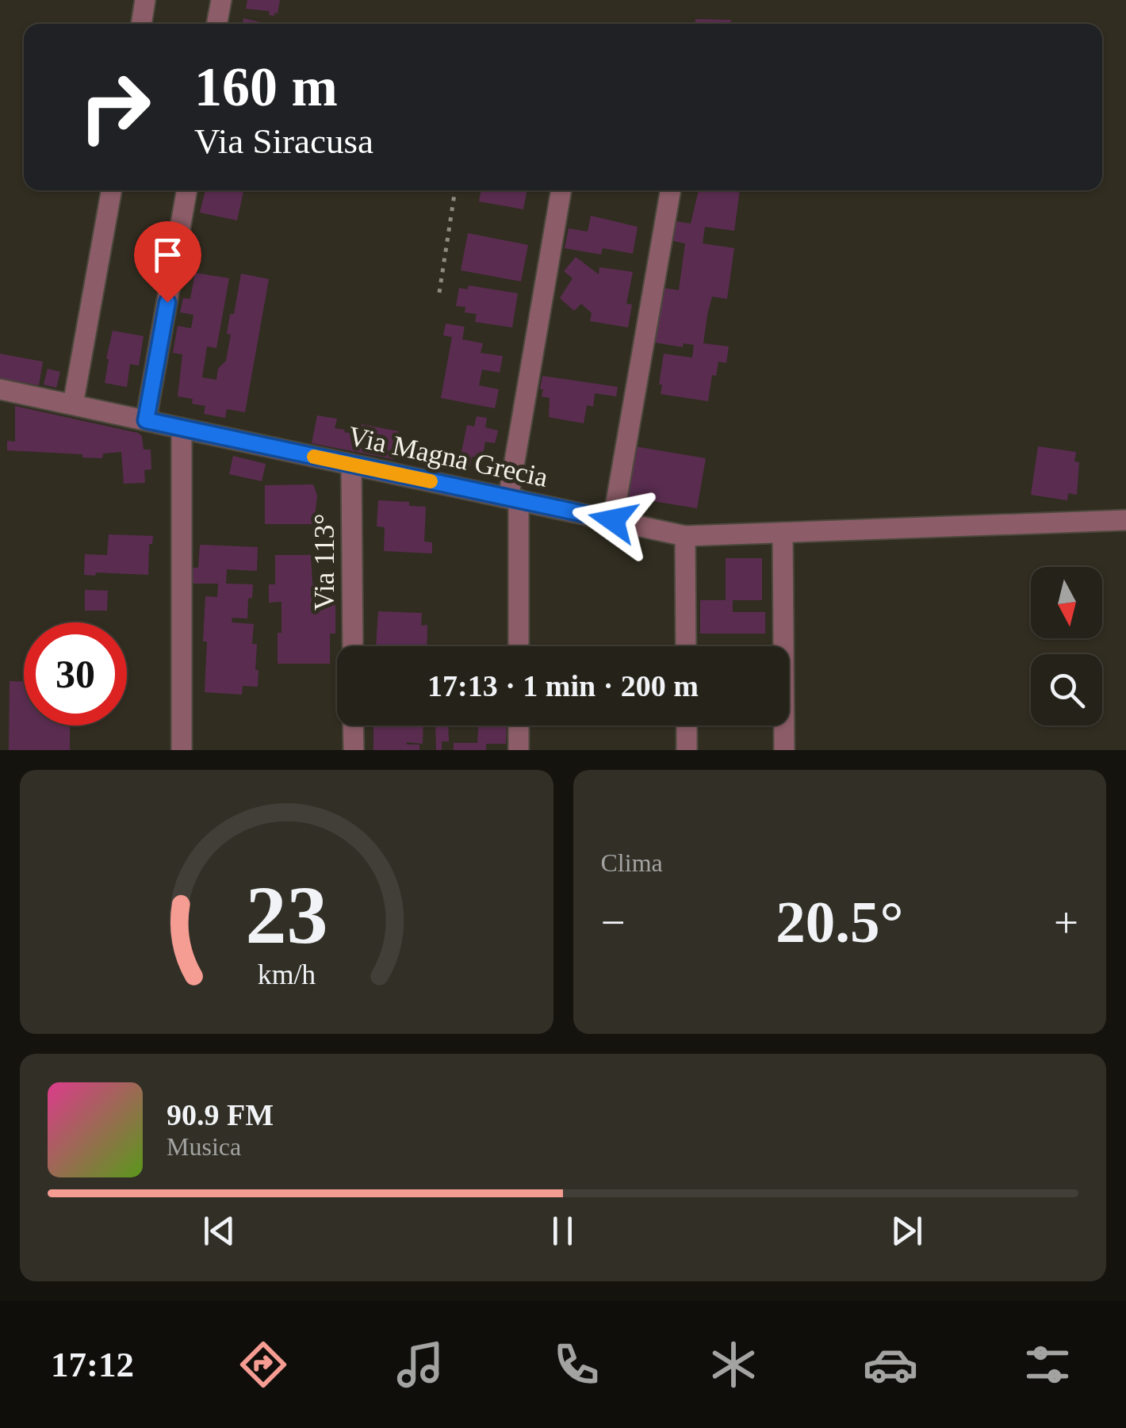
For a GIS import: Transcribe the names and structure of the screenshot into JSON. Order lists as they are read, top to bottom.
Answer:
{
  "streets": {
    "street": ["Via Magna Grecia", "Via 113°"]
  },
  "crossings": [
    ["Via Magna Grecia", "Via 113°"]
  ],
  "north": "bottom",
  "page": {
    "turn": ["160 m", "Via Siracusa"],
    "limit": "30",
    "trip": "17:13 · 1 min · 200 m",
    "tile": "Clima",
    "heat": ["−", "20.5°", "+"],
    "song": ["90.9 FM", "Musica"],
    "tabs": "17:12",
    "gauge": ["23", "km/h"]
  }
}
